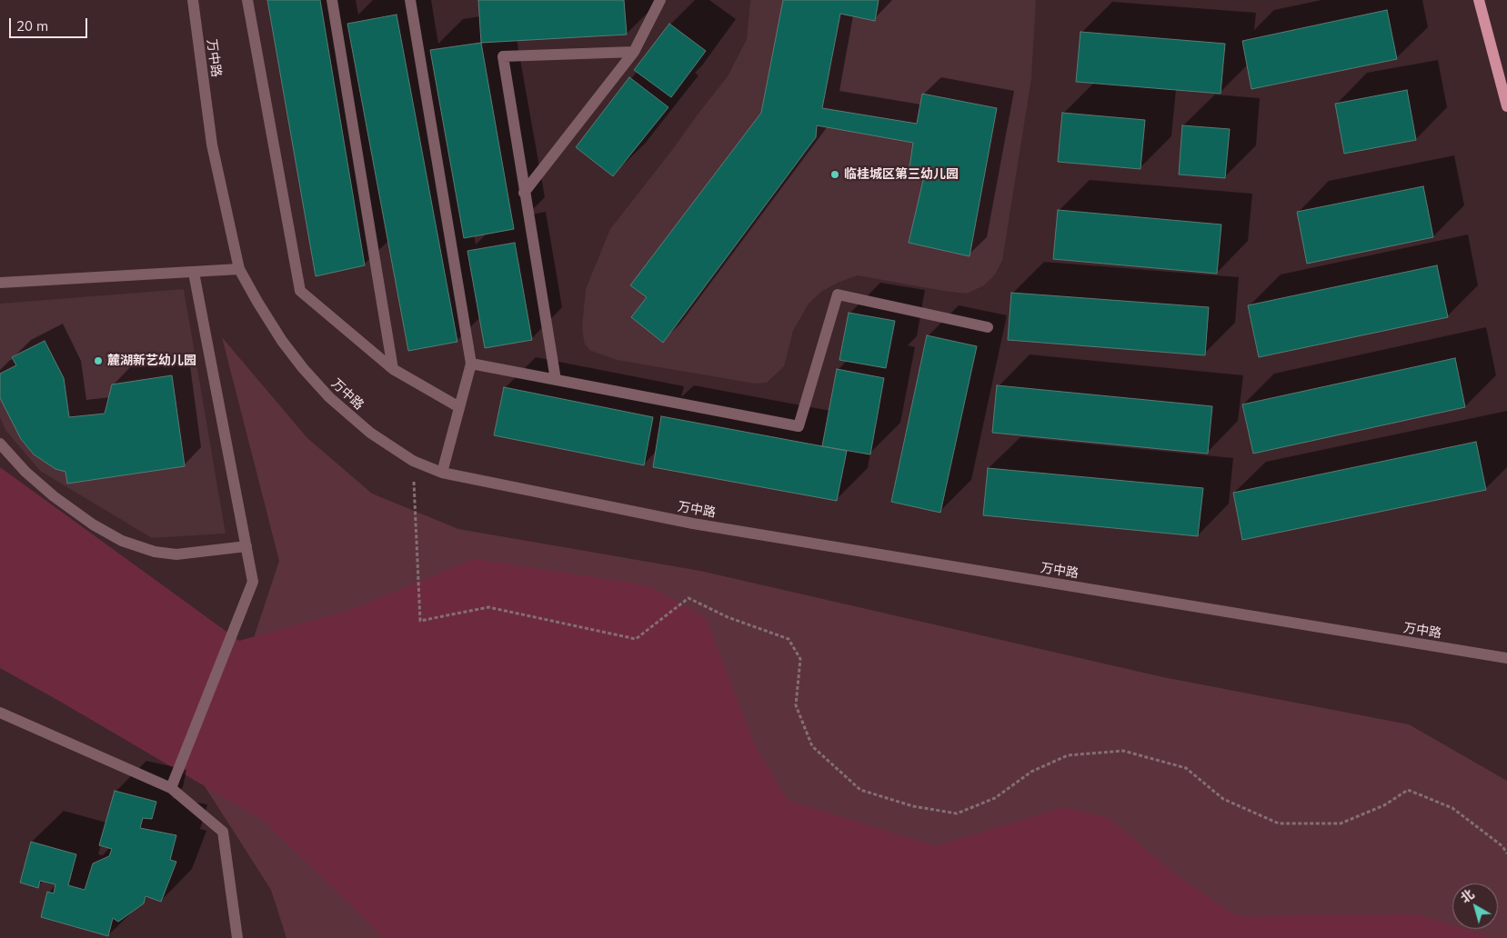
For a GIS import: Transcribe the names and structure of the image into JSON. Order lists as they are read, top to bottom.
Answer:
{
  "streets": {
    "street": ["万中路"]
  },
  "places": ["临桂城区第三幼儿园", "麓湖新艺幼儿园"],
  "scale_bar": "20 m",
  "north": "top left"
}
